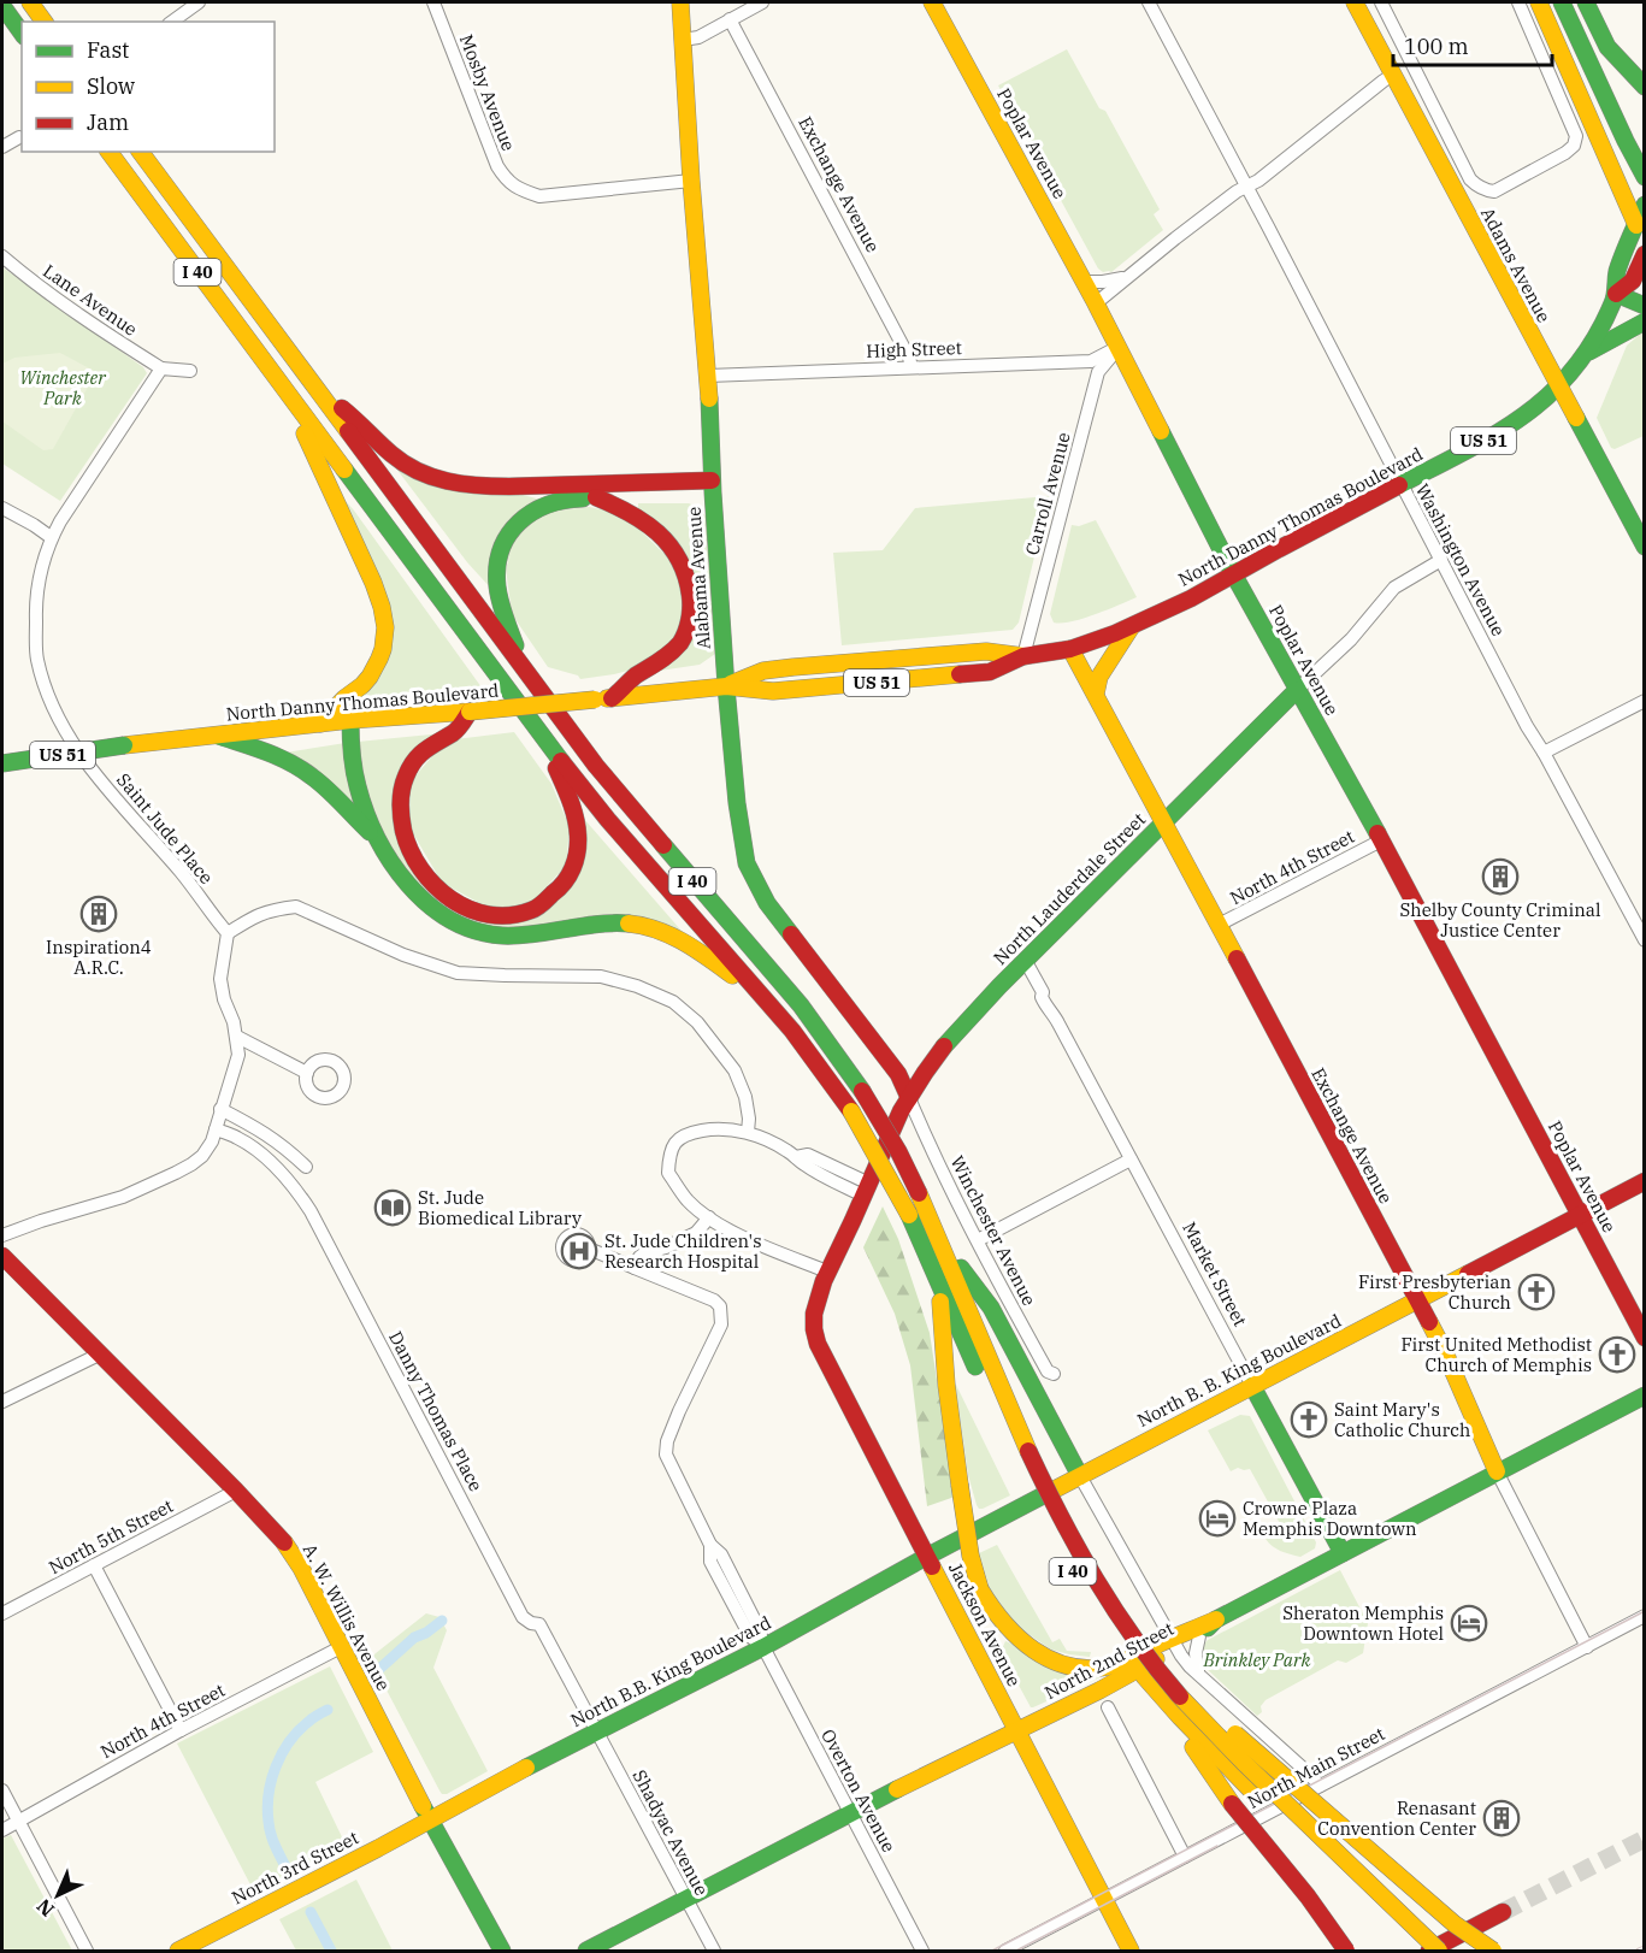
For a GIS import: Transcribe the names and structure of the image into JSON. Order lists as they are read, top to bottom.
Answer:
{
  "streets": {
    "main road": [
      "Poplar Avenue",
      "Exchange Avenue",
      "Adams Avenue",
      "I 40",
      "US 51",
      "North Danny Thomas Boulevard",
      "Alabama Avenue",
      "North Lauderdale Street",
      "Market Street",
      "North B. B. King Boulevard",
      "A. W. Willis Avenue",
      "Jackson Avenue",
      "North 2nd Street",
      "North B.B. King Boulevard",
      "North 3rd Street"
    ],
    "street": [
      "Mosby Avenue",
      "Lane Avenue",
      "High Street",
      "Carroll Avenue",
      "Washington Avenue",
      "Saint Jude Place",
      "North 4th Street",
      "Winchester Avenue",
      "Danny Thomas Place",
      "North 5th Street",
      "North Main Street",
      "Overton Avenue",
      "Shadyac Avenue"
    ]
  },
  "crossings": [
    ["Mosby Avenue", "Alabama Avenue"],
    ["Poplar Avenue", "High Street"],
    ["Poplar Avenue", "Carroll Avenue"],
    ["Poplar Avenue", "North Danny Thomas Boulevard"],
    ["Poplar Avenue", "North 4th Street"],
    ["Poplar Avenue", "North Lauderdale Street"],
    ["Poplar Avenue", "North B. B. King Boulevard"],
    ["Exchange Avenue", "High Street"],
    ["Exchange Avenue", "North Danny Thomas Boulevard"],
    ["Exchange Avenue", "North 4th Street"],
    ["Exchange Avenue", "North Lauderdale Street"],
    ["Exchange Avenue", "North B. B. King Boulevard"],
    ["Exchange Avenue", "North 2nd Street"],
    ["Exchange Avenue", "North Main Street"],
    ["Adams Avenue", "North Danny Thomas Boulevard"],
    ["Lane Avenue", "Saint Jude Place"],
    ["High Street", "Carroll Avenue"],
    ["High Street", "Alabama Avenue"],
    ["Carroll Avenue", "North Danny Thomas Boulevard"],
    ["North Danny Thomas Boulevard", "Washington Avenue"],
    ["North Danny Thomas Boulevard", "Alabama Avenue"],
    ["Washington Avenue", "North Lauderdale Street"],
    ["Alabama Avenue", "North Lauderdale Street"],
    ["Alabama Avenue", "Winchester Avenue"],
    ["North 4th Street", "A. W. Willis Avenue"],
    ["North Lauderdale Street", "Winchester Avenue"],
    ["North Lauderdale Street", "Market Street"],
    ["North Lauderdale Street", "Jackson Avenue"],
    ["Market Street", "North B. B. King Boulevard"],
    ["Market Street", "North 2nd Street"],
    ["North B. B. King Boulevard", "Jackson Avenue"],
    ["North B. B. King Boulevard", "North B.B. King Boulevard"],
    ["Danny Thomas Place", "North B.B. King Boulevard"],
    ["Danny Thomas Place", "Shadyac Avenue"],
    ["North 5th Street", "A. W. Willis Avenue"],
    ["A. W. Willis Avenue", "North B.B. King Boulevard"],
    ["A. W. Willis Avenue", "North 3rd Street"],
    ["Jackson Avenue", "North 2nd Street"],
    ["Jackson Avenue", "North B.B. King Boulevard"],
    ["Jackson Avenue", "North Main Street"],
    ["North 2nd Street", "Overton Avenue"],
    ["North 2nd Street", "Shadyac Avenue"],
    ["North B.B. King Boulevard", "Overton Avenue"],
    ["North B.B. King Boulevard", "Shadyac Avenue"],
    ["North B.B. King Boulevard", "North 3rd Street"]
  ],
  "parks": ["Winchester Park", "Brinkley Park"],
  "places": {
    "building": ["Shelby County Criminal Justice Center", "Inspiration4 A.R.C.", "Renasant Convention Center"],
    "library": ["St. Jude Biomedical Library"],
    "hospital": ["St. Jude Children's Research Hospital"],
    "church": ["First Presbyterian Church", "First United Methodist Church of Memphis", "Saint Mary's Catholic Church"],
    "hotel": ["Crowne Plaza Memphis Downtown", "Sheraton Memphis Downtown Hotel"]
  },
  "legend": ["Fast", "Slow", "Jam"],
  "scale_bar": "100 m",
  "north": "bottom left"
}
